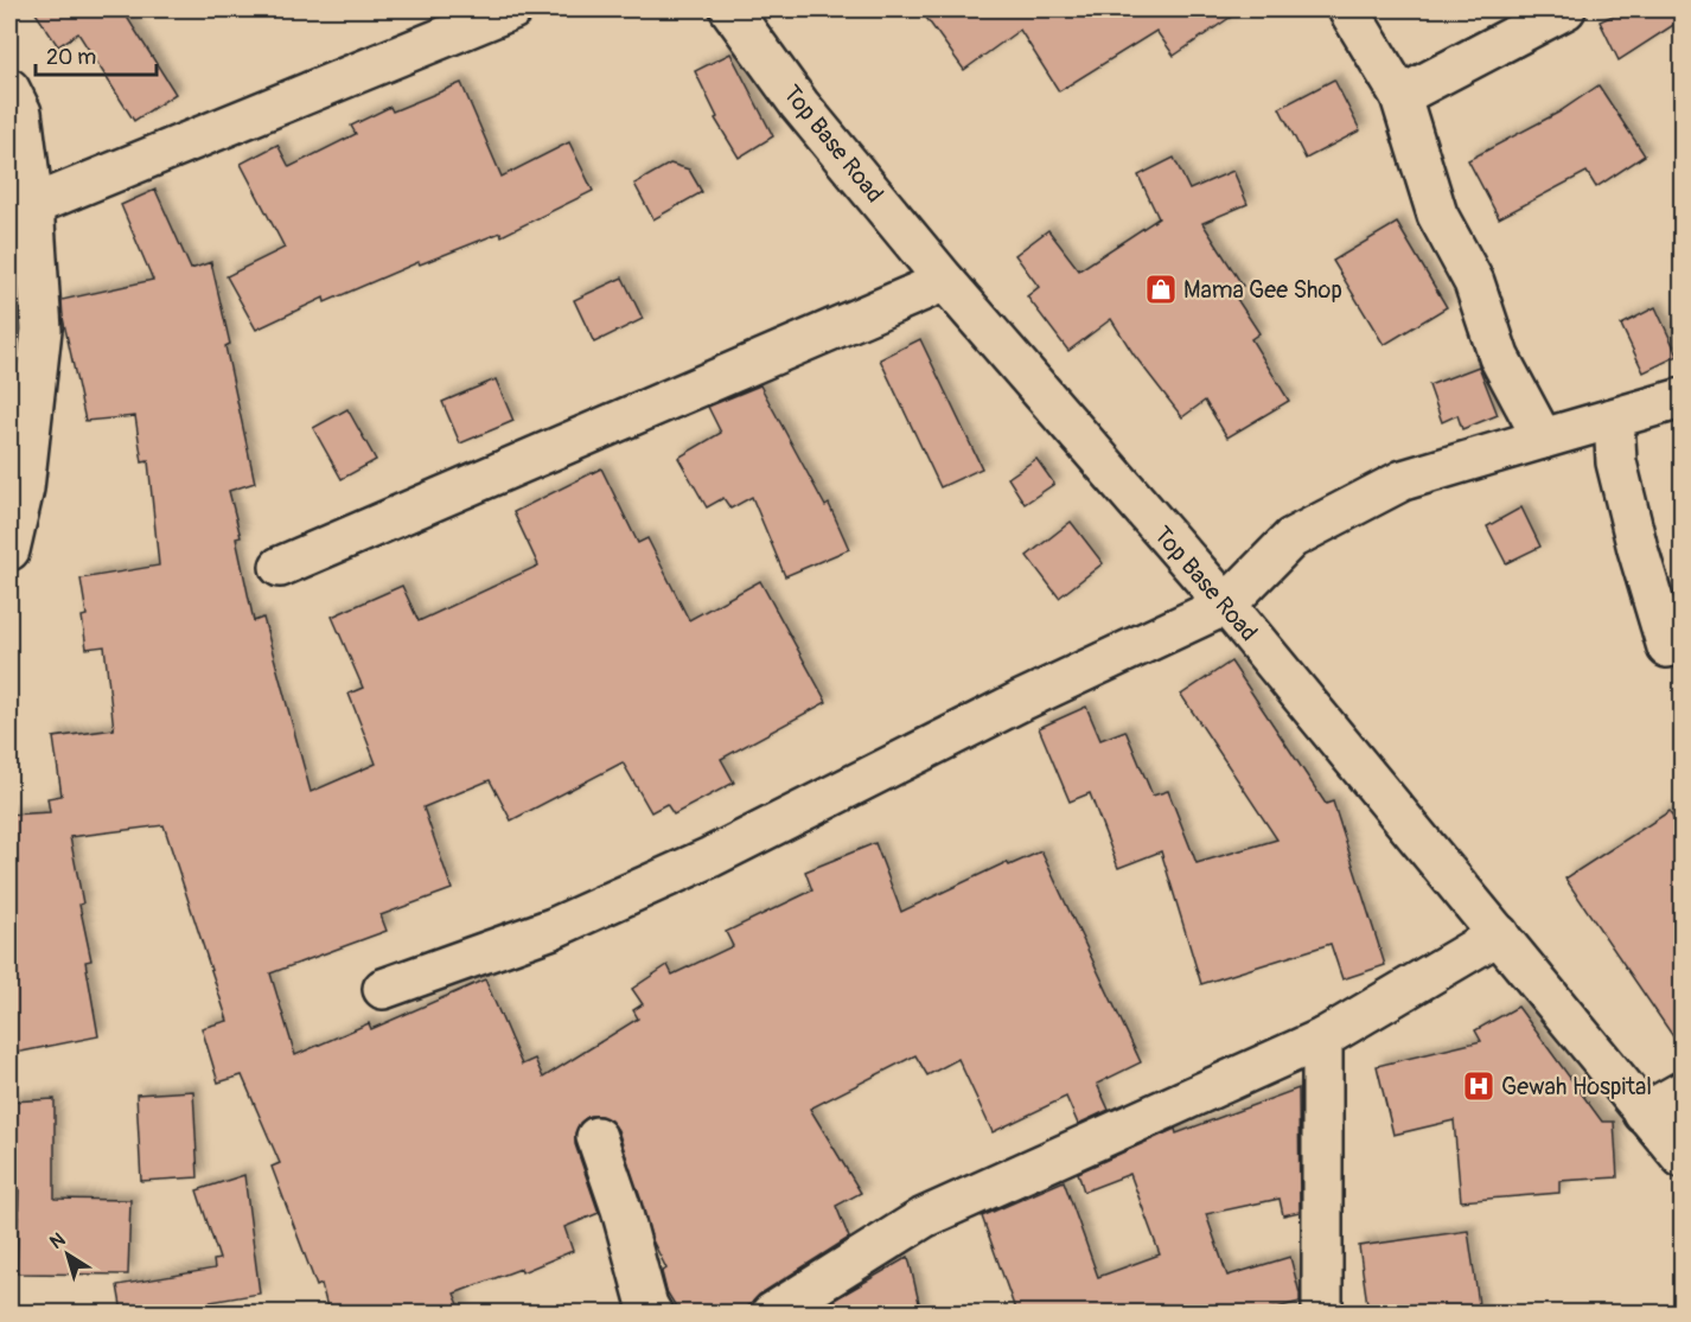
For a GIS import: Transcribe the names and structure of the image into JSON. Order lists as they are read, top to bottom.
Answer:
{
  "streets": {
    "street": ["Top Base Road"]
  },
  "places": {
    "shop": ["Mama Gee Shop"],
    "hospital": ["Gewah Hospital"]
  },
  "scale_bar": "20 m",
  "north": "top left"
}
